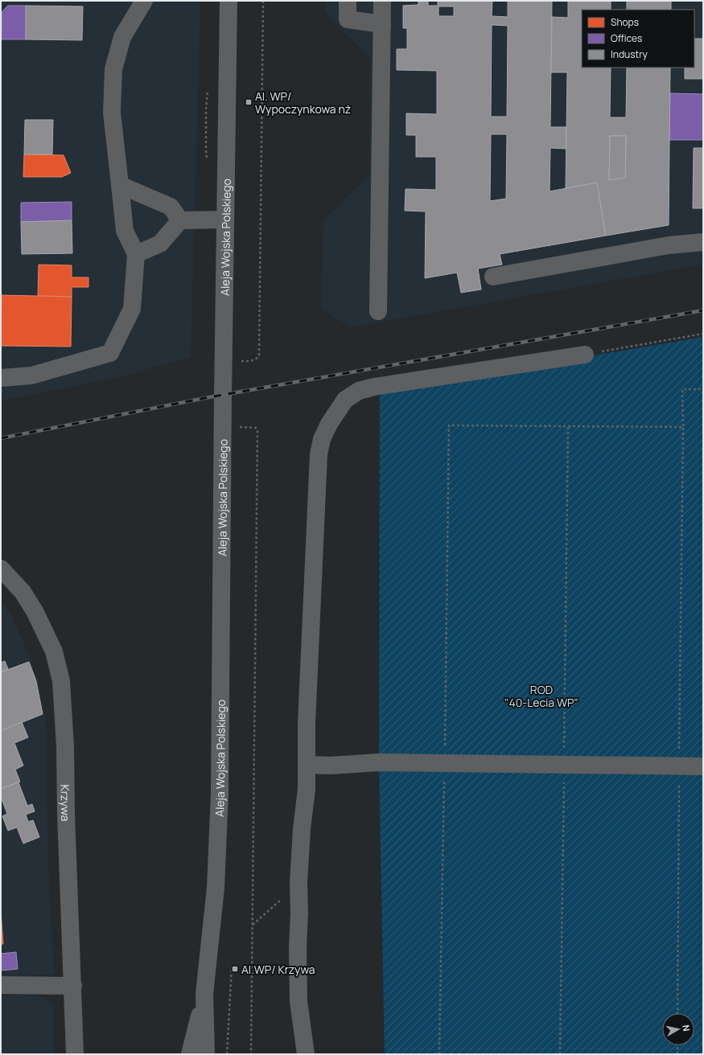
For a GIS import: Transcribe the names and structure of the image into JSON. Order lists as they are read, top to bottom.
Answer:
{
  "streets": {
    "main road": ["Aleja Wojska Polskiego"],
    "street": ["Krzywa"]
  },
  "parks": ["ROD \"40-Lecia WP\""],
  "places": {
    "transit": ["Al. WP/ Wypoczynkowa nż", "Al.WP/ Krzywa"]
  },
  "legend": ["Shops", "Offices", "Industry"],
  "north": "right"
}
